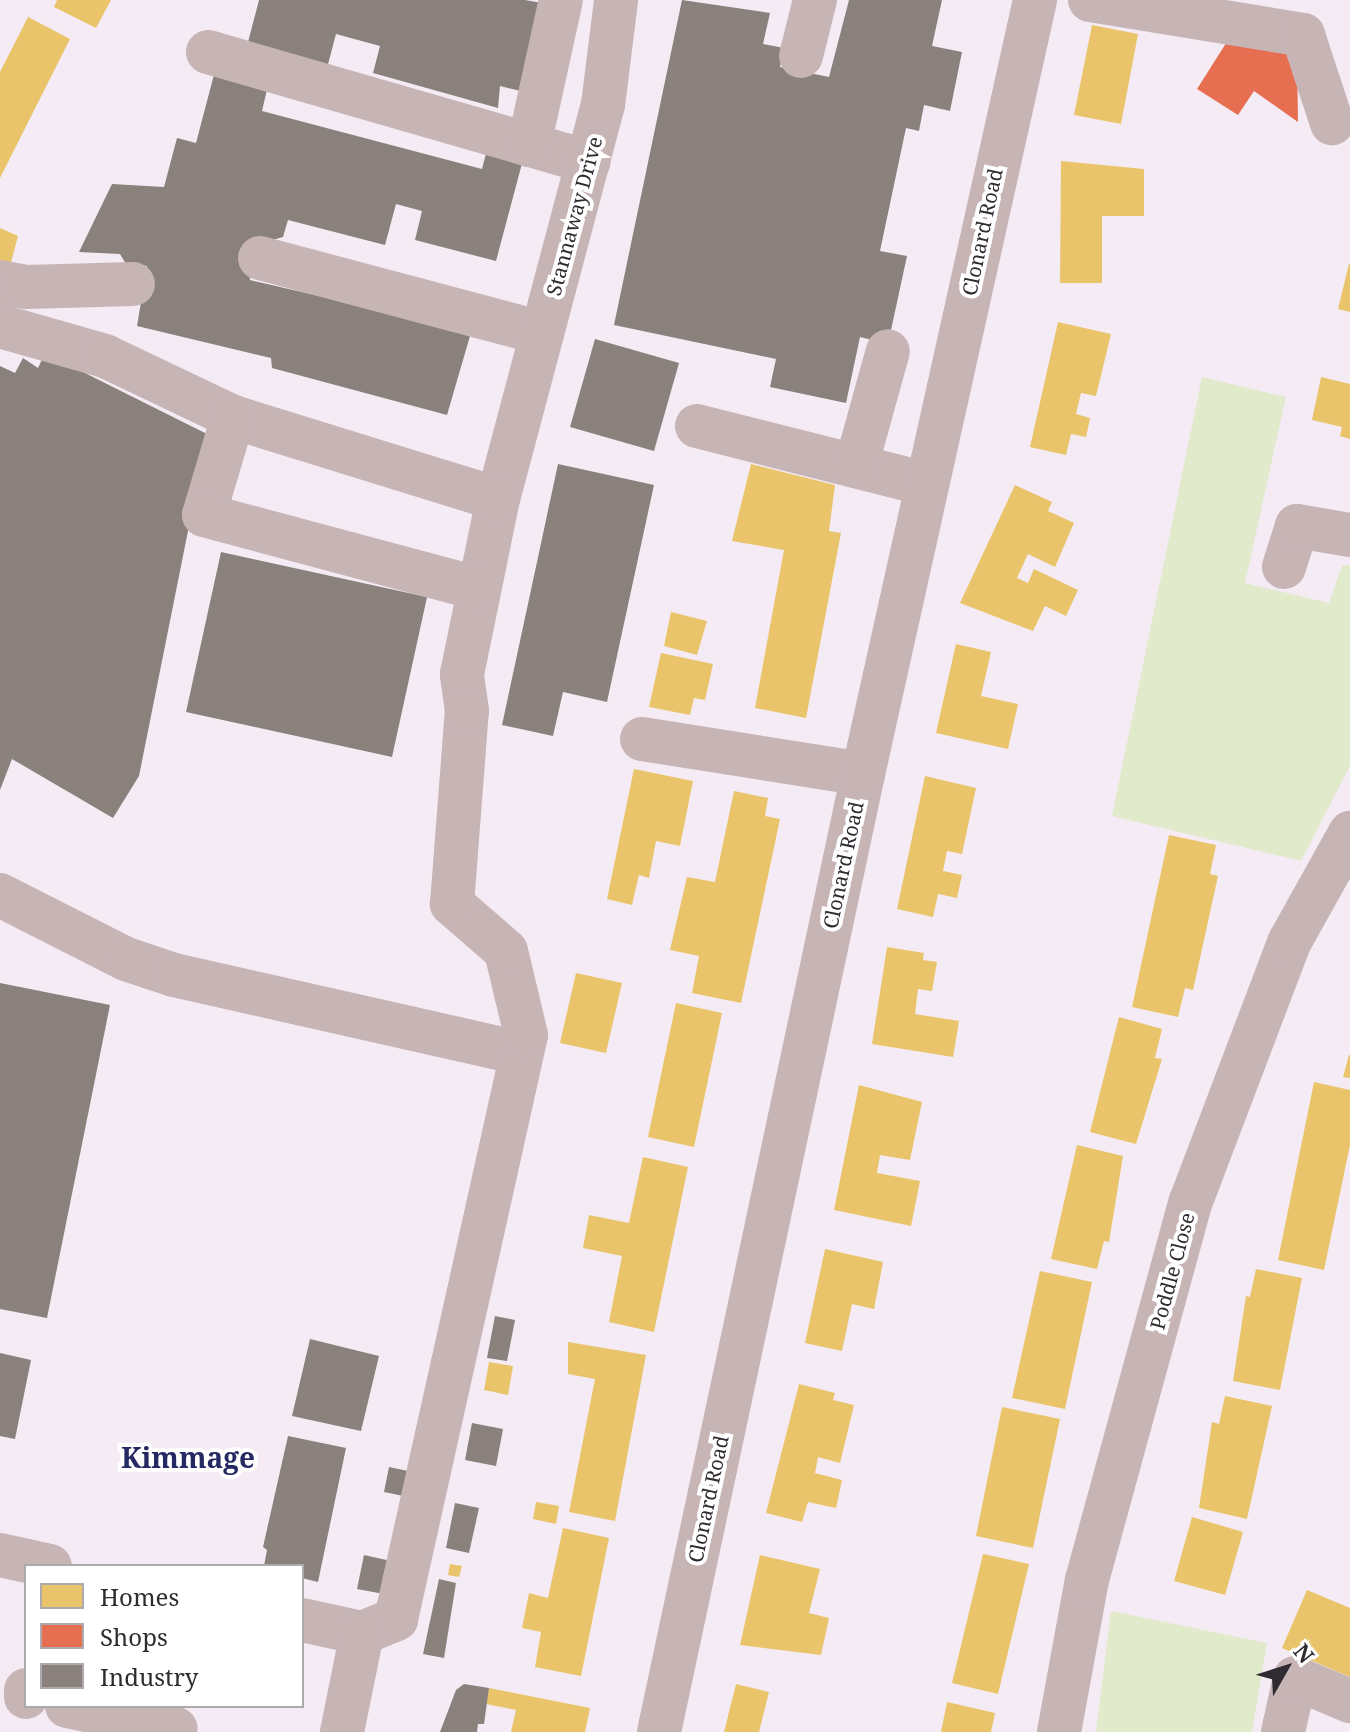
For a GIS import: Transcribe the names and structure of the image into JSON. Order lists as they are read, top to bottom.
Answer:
{
  "streets": {
    "street": ["Stannaway Drive", "Clonard Road", "Poddle Close"]
  },
  "districts": ["Kimmage"],
  "legend": ["Homes", "Shops", "Industry"],
  "north": "top right"
}
